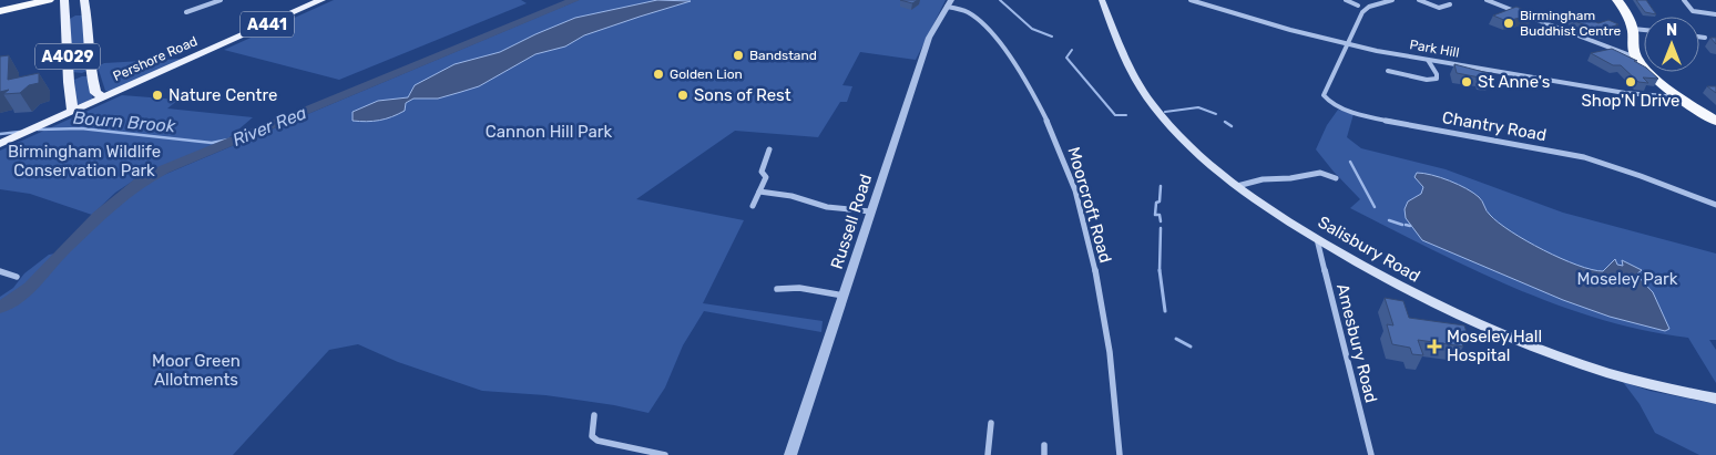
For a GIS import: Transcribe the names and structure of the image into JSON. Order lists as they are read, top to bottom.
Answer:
{
  "streets": {
    "main road": [
      "A441",
      "A4029",
      "Pershore Road",
      "Salisbury Road"
    ],
    "street": [
      "Park Hill",
      "Chantry Road",
      "Moorcroft Road",
      "Russell Road",
      "Amesbury Road"
    ]
  },
  "crossings": [
    ["Park Hill", "Chantry Road"],
    ["A4029", "Pershore Road"],
    ["Moorcroft Road", "Russell Road"],
    ["Salisbury Road", "Amesbury Road"]
  ],
  "water": ["Bourn Brook", "River Rea"],
  "parks": [
    "Cannon Hill Park",
    "Birmingham Wildlife Conservation Park",
    "Moseley Park",
    "Moor Green Allotments"
  ],
  "places": {
    "other": [
      "Birmingham Buddhist Centre",
      "Bandstand",
      "Golden Lion",
      "St Anne's",
      "Shop'N Drive",
      "Nature Centre",
      "Sons of Rest"
    ],
    "health": ["Moseley Hall Hospital"]
  },
  "north": "top"
}
